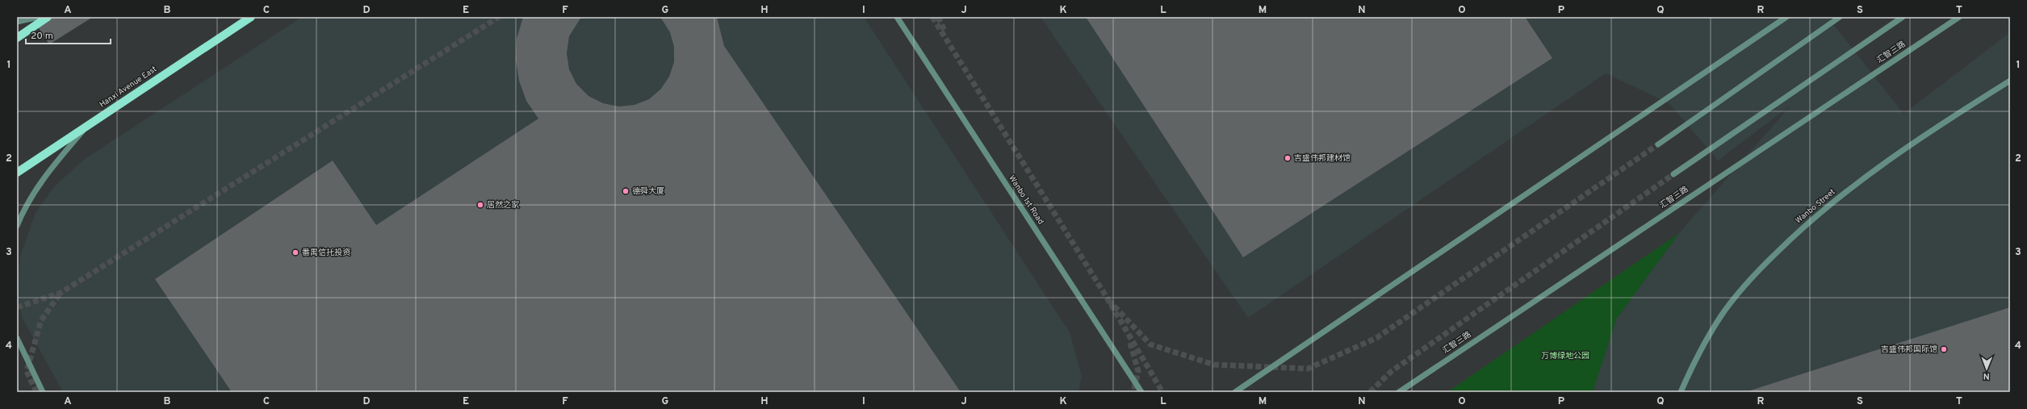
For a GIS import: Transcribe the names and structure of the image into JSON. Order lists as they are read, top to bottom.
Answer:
{
  "streets": {
    "main road": ["Hanxi Avenue East"],
    "street": ["汇智三路", "Wanbo 1st Road", "Wanbo Street"]
  },
  "parks": ["万博绿地公园"],
  "places": [
    "吉盛伟邦建材馆",
    "德舜大厦",
    "居然之家",
    "番禺信托投资",
    "吉盛伟邦国际馆"
  ],
  "scale_bar": "20 m",
  "north": "bottom",
  "grid": {
    "columns": [
      "A",
      "B",
      "C",
      "D",
      "E",
      "F",
      "G",
      "H",
      "I",
      "J",
      "K",
      "L",
      "M",
      "N",
      "O",
      "P",
      "Q",
      "R",
      "S",
      "T"
    ],
    "rows": [
      "1",
      "2",
      "3",
      "4"
    ]
  }
}
